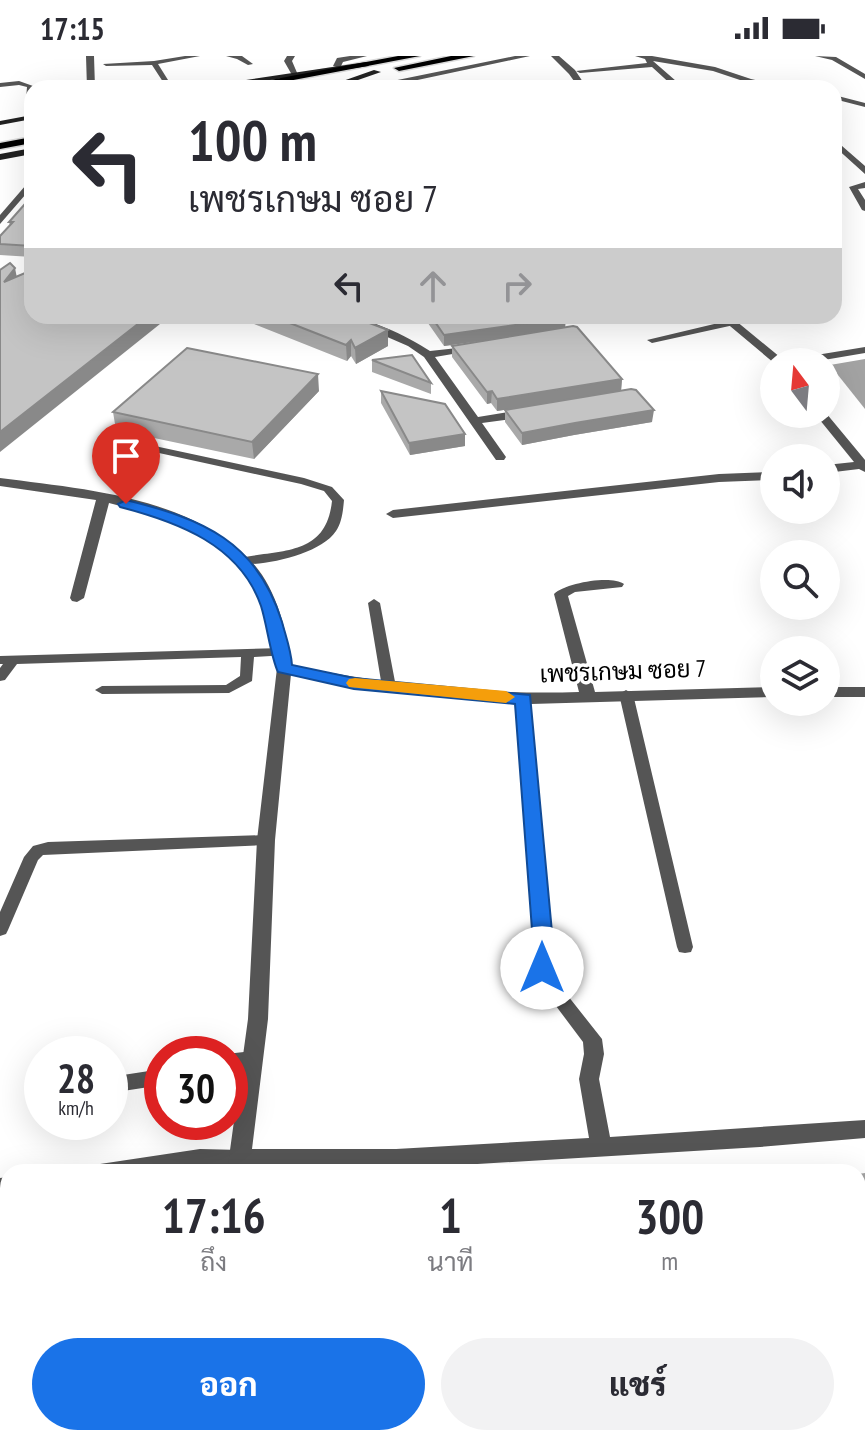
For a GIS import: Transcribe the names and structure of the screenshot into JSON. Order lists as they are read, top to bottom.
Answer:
{
  "streets": {
    "street": ["เพชรเกษม ซอย 7"]
  },
  "north": "top",
  "page": {
    "status": "17:15",
    "turn": ["100 m", "เพชรเกษม ซอย 7"],
    "speed": "28 km/h",
    "limit": "30",
    "eta": [
      "17:16",
      "ถึง",
      "1",
      "นาที",
      "300",
      "m"
    ],
    "buttons": ["ออก", "แชร์"]
  }
}
